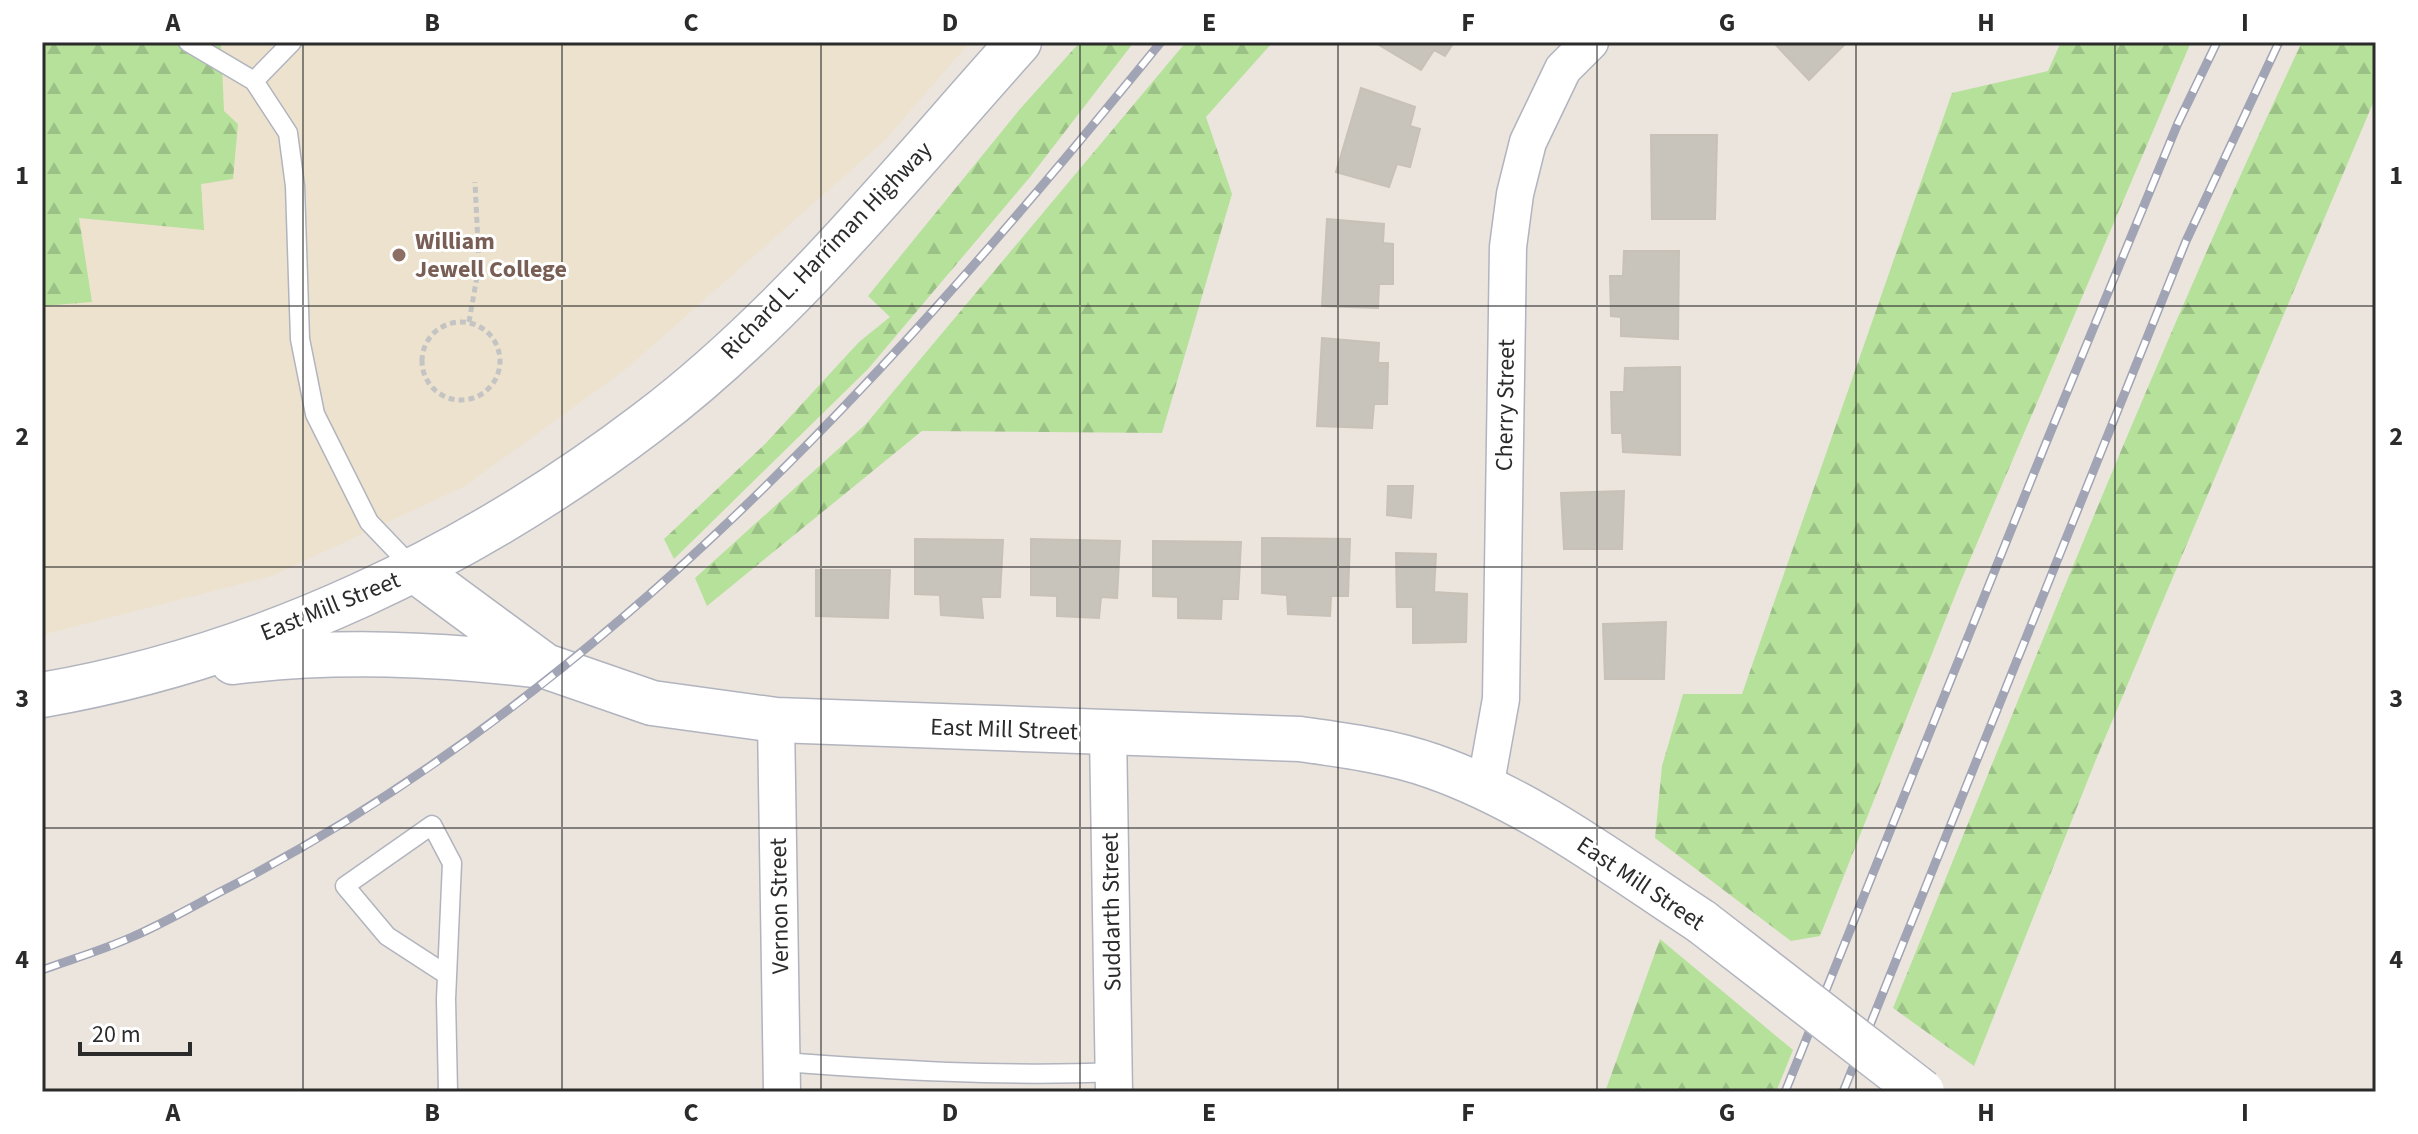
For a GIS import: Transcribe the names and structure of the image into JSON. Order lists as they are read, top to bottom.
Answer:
{
  "streets": {
    "street": [
      "Richard L. Harriman Highway",
      "Cherry Street",
      "East Mill Street",
      "Vernon Street",
      "Suddarth Street"
    ]
  },
  "crossings": [
    ["Richard L. Harriman Highway", "East Mill Street"],
    ["Cherry Street", "East Mill Street"],
    ["East Mill Street", "Vernon Street"],
    ["East Mill Street", "Suddarth Street"]
  ],
  "places": ["William Jewell College"],
  "scale_bar": "20 m",
  "grid": {
    "columns": [
      "A",
      "B",
      "C",
      "D",
      "E",
      "F",
      "G",
      "H",
      "I"
    ],
    "rows": [
      "1",
      "2",
      "3",
      "4"
    ]
  }
}
